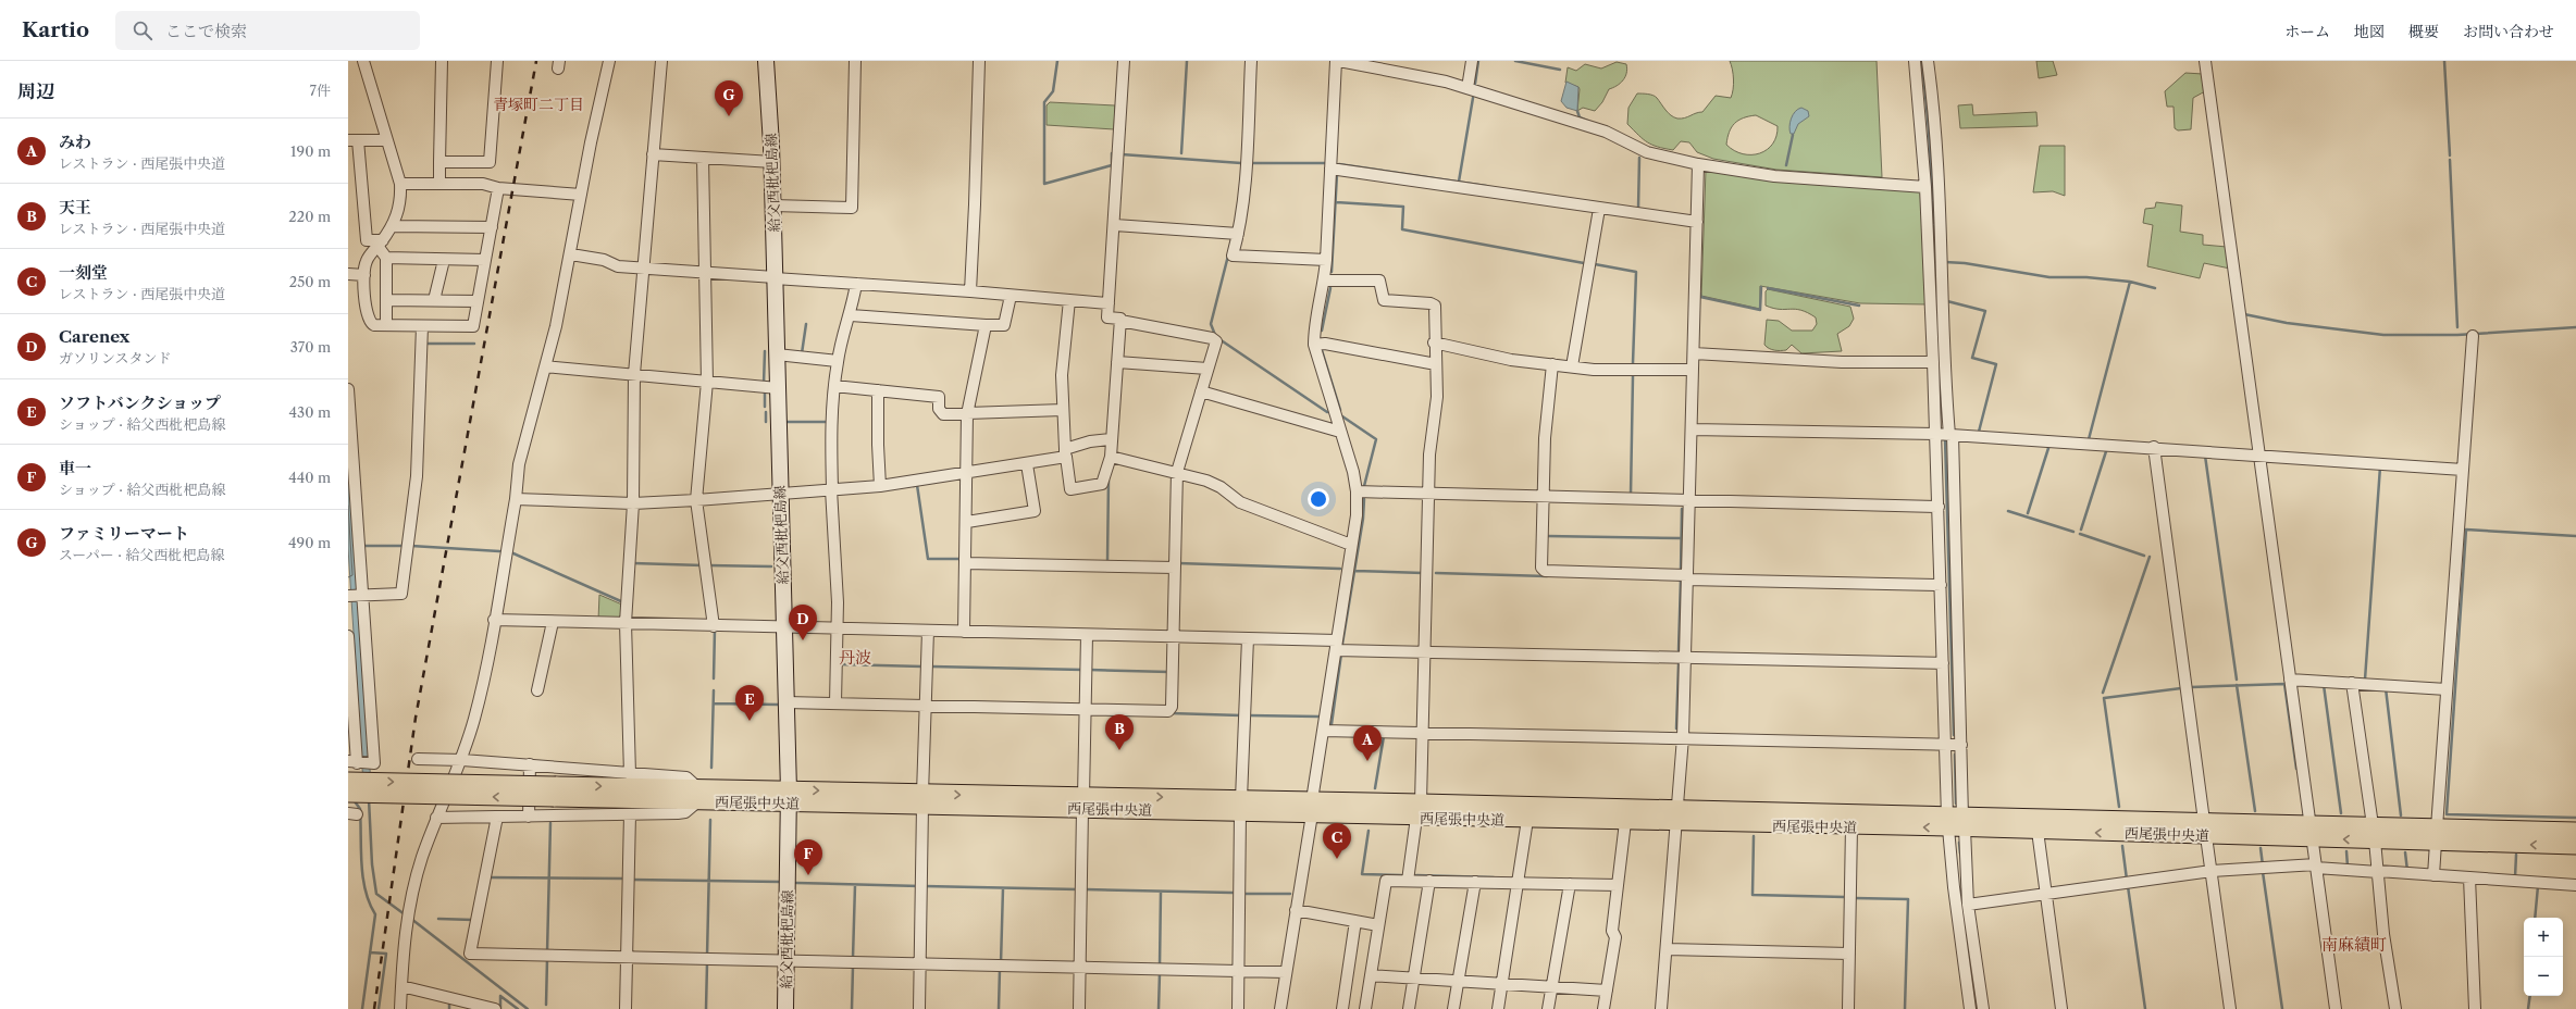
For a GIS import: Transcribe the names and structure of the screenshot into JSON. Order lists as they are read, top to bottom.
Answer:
{
  "streets": {
    "main road": ["給父西枇杷島線", "西尾張中央道"]
  },
  "crossings": [
    ["給父西枇杷島線", "西尾張中央道"]
  ],
  "districts": ["青塚町二丁目", "丹波", "南麻績町"],
  "page": {
    "header": "Kartio",
    "search": "ここで検索",
    "nav": [
      "ホーム",
      "地図",
      "概要",
      "お問い合わせ"
    ],
    "heading": ["周辺", "7件"],
    "pins": [
      "G",
      "D",
      "E",
      "B",
      "A",
      "C",
      "F"
    ],
    "list": [
      {
        "mark": "A",
        "name": "みわ",
        "note": "レストラン · 西尾張中央道",
        "value": "190 m"
      },
      {
        "mark": "B",
        "name": "天王",
        "note": "レストラン · 西尾張中央道",
        "value": "220 m"
      },
      {
        "mark": "C",
        "name": "一刻堂",
        "note": "レストラン · 西尾張中央道",
        "value": "250 m"
      },
      {
        "mark": "D",
        "name": "Carenex",
        "note": "ガソリンスタンド",
        "value": "370 m"
      },
      {
        "mark": "E",
        "name": "ソフトバンクショップ",
        "note": "ショップ · 給父西枇杷島線",
        "value": "430 m"
      },
      {
        "mark": "F",
        "name": "車一",
        "note": "ショップ · 給父西枇杷島線",
        "value": "440 m"
      },
      {
        "mark": "G",
        "name": "ファミリーマート",
        "note": "スーパー · 給父西枇杷島線",
        "value": "490 m"
      }
    ],
    "map_buttons": ["+", "−"]
  }
}
